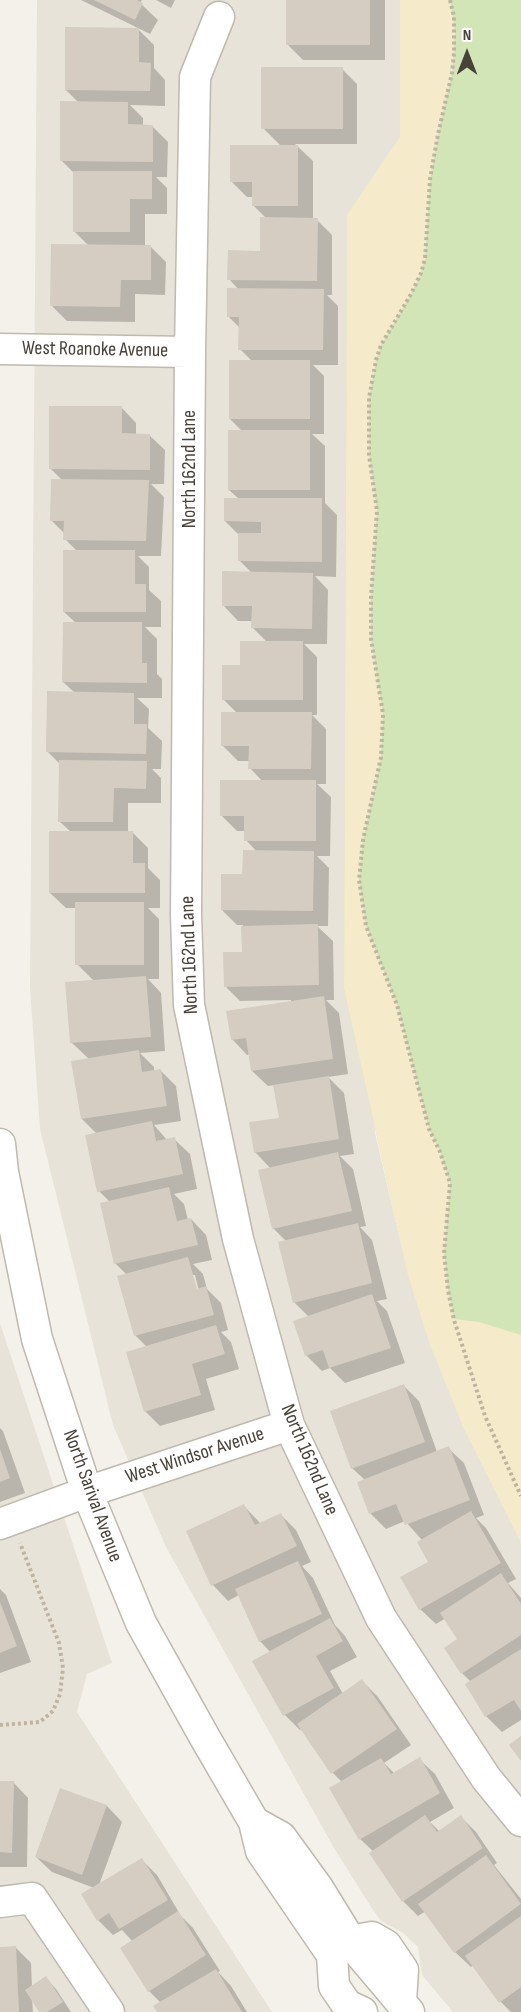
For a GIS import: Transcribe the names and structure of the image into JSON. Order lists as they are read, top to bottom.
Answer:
{
  "streets": {
    "street": [
      "West Roanoke Avenue",
      "North 162nd Lane",
      "West Windsor Avenue",
      "North Sarival Avenue"
    ]
  },
  "crossings": [
    ["West Roanoke Avenue", "North 162nd Lane"],
    ["North 162nd Lane", "West Windsor Avenue"],
    ["West Windsor Avenue", "North Sarival Avenue"]
  ],
  "north": "top"
}
